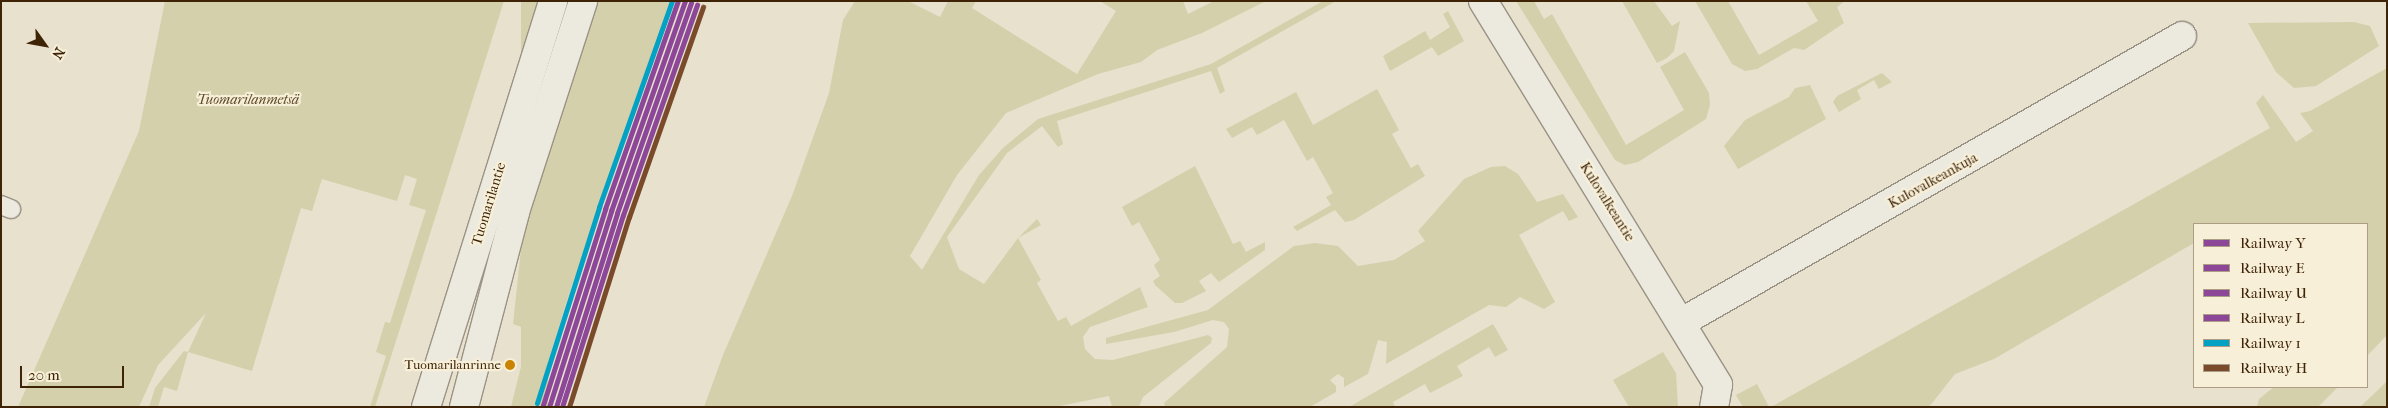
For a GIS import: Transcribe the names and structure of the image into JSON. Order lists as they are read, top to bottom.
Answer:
{
  "streets": {
    "street": ["Kulovalkeankuja", "Kulovalkeantie", "Tuomarilantie"]
  },
  "crossings": [
    ["Kulovalkeankuja", "Kulovalkeantie"]
  ],
  "parks": ["Tuomarilanmetsä"],
  "places": ["Tuomarilanrinne"],
  "lines": [
    "rail line Y",
    "rail line U",
    "rail line 1",
    "rail line E",
    "rail line L",
    "rail line H"
  ],
  "legend": [
    "Railway Y",
    "Railway E",
    "Railway U",
    "Railway L",
    "Railway 1",
    "Railway H"
  ],
  "scale_bar": "20 m",
  "north": "bottom right"
}
